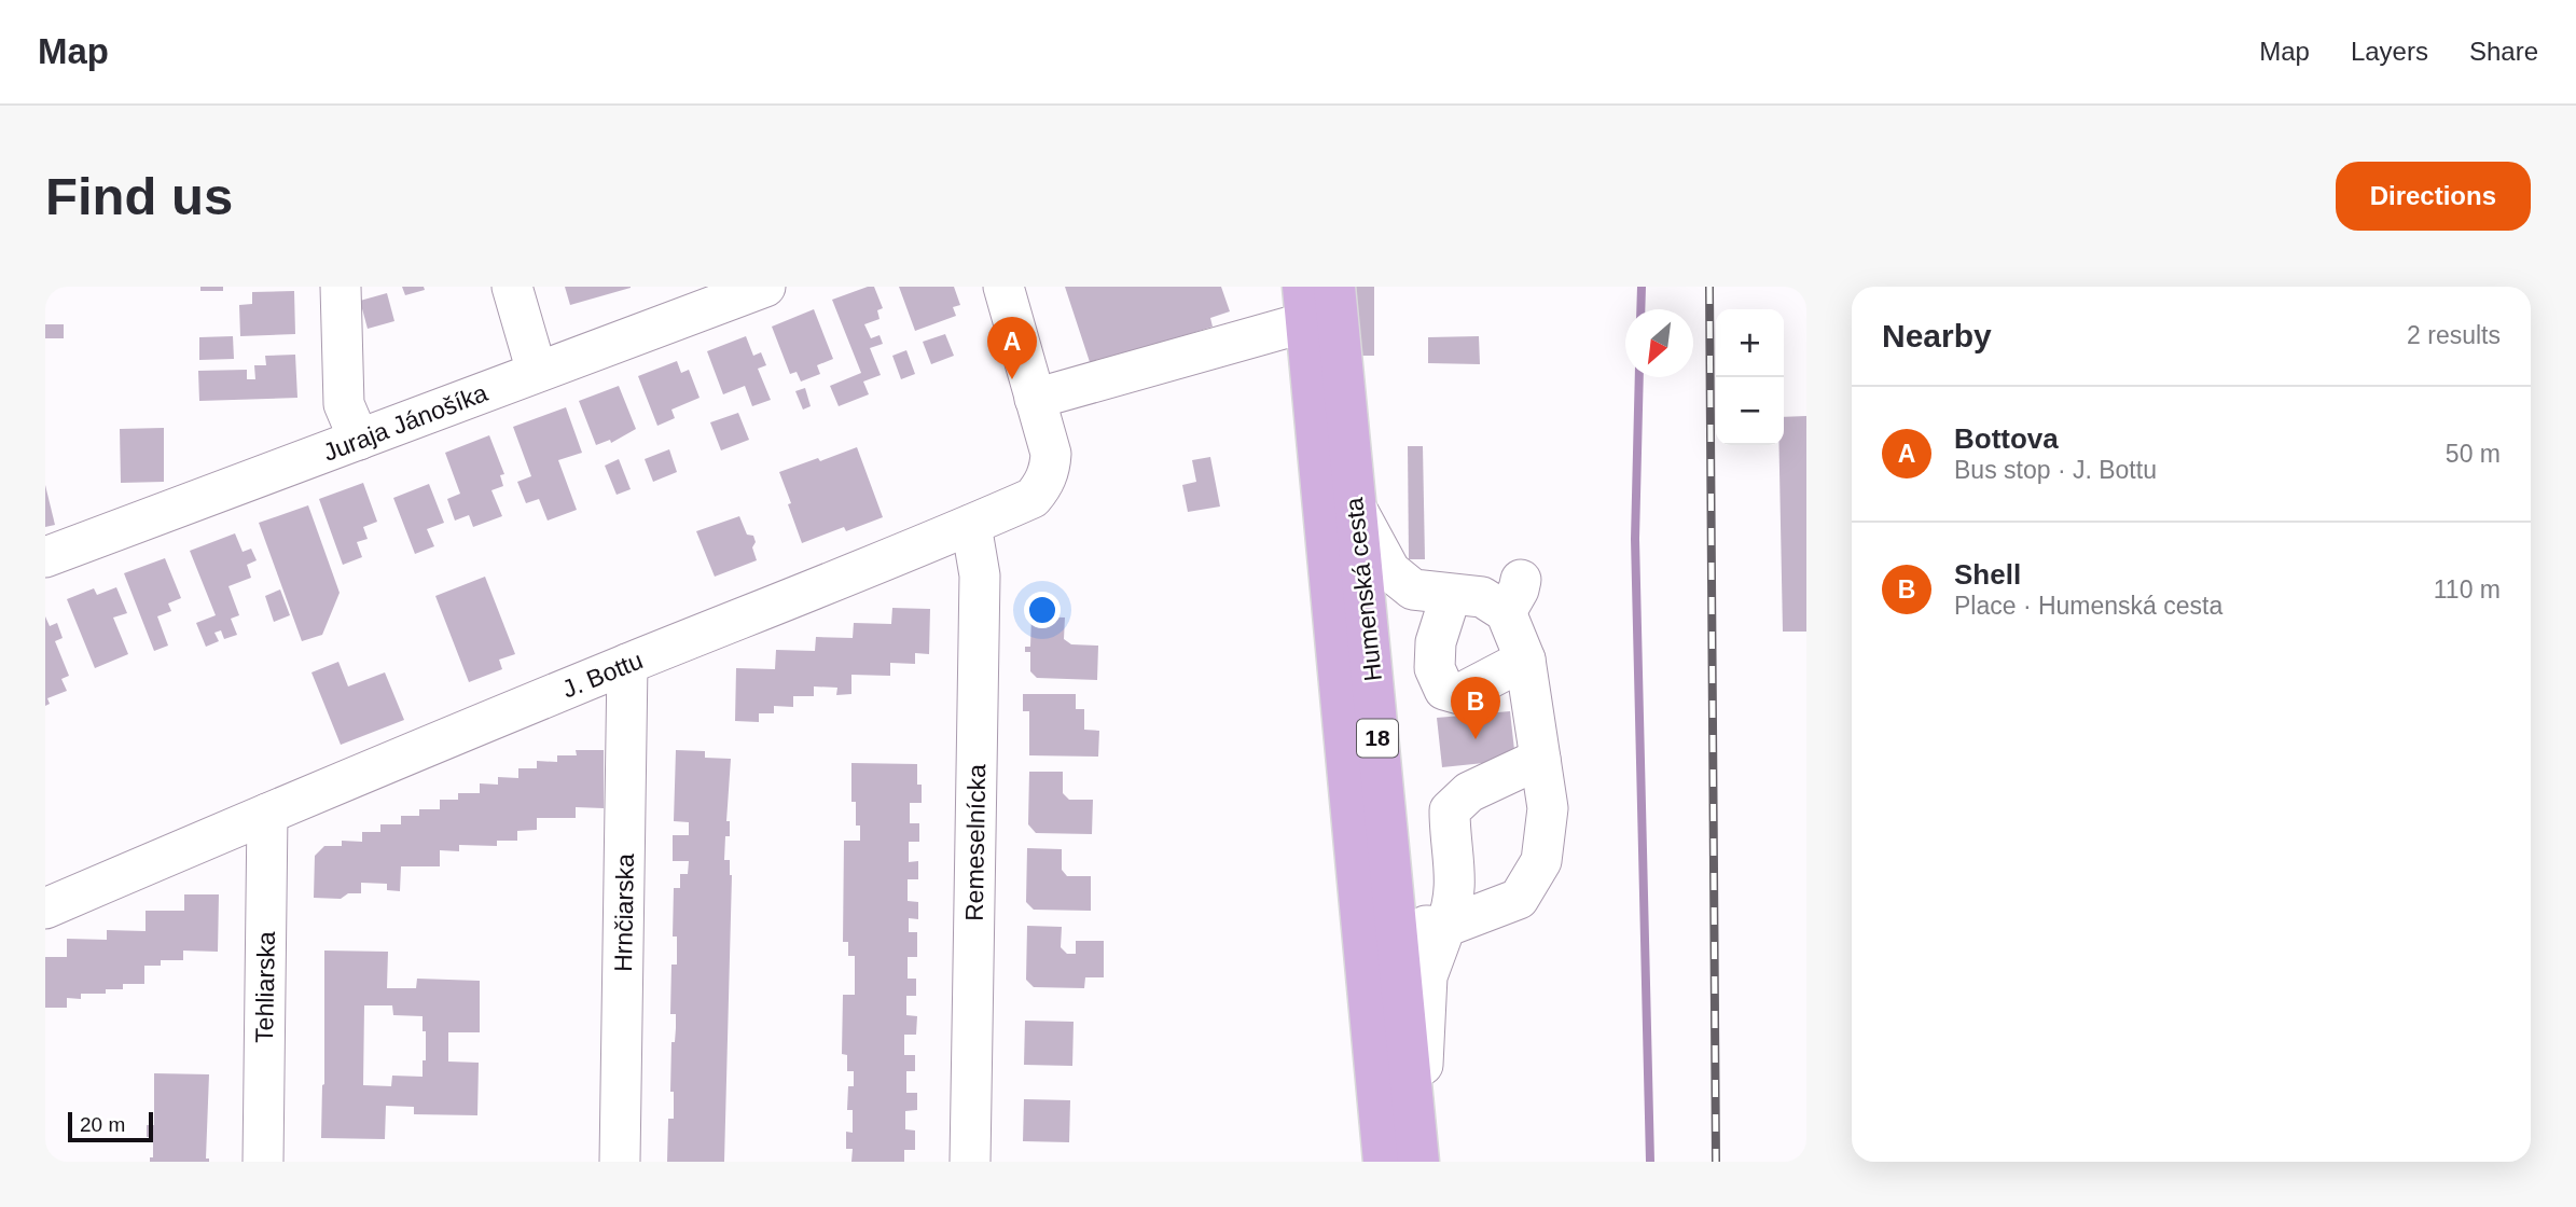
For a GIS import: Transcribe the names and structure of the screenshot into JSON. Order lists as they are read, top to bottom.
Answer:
{
  "streets": {
    "main road": ["Humenská cesta", "18"],
    "street": [
      "Juraja Jánošíka",
      "J. Bottu",
      "Remeselnícka",
      "Hrnčiarska",
      "Tehliarska"
    ]
  },
  "crossings": [
    ["J. Bottu", "Remeselnícka"],
    ["J. Bottu", "Hrnčiarska"],
    ["J. Bottu", "Tehliarska"]
  ],
  "scale_bar": "20 m",
  "north": "bottom left",
  "page": {
    "header": "Map",
    "nav": ["Map", "Layers", "Share"],
    "buttons": "Directions",
    "title": "Find us",
    "heading": ["Nearby", "2 results"],
    "map_buttons": ["+", "−"],
    "pins": ["A", "B"],
    "list": [
      {
        "mark": "A",
        "name": "Bottova",
        "note": "Bus stop · J. Bottu",
        "value": "50 m"
      },
      {
        "mark": "B",
        "name": "Shell",
        "note": "Place · Humenská cesta",
        "value": "110 m"
      }
    ],
    "scale": "20 m"
  }
}
